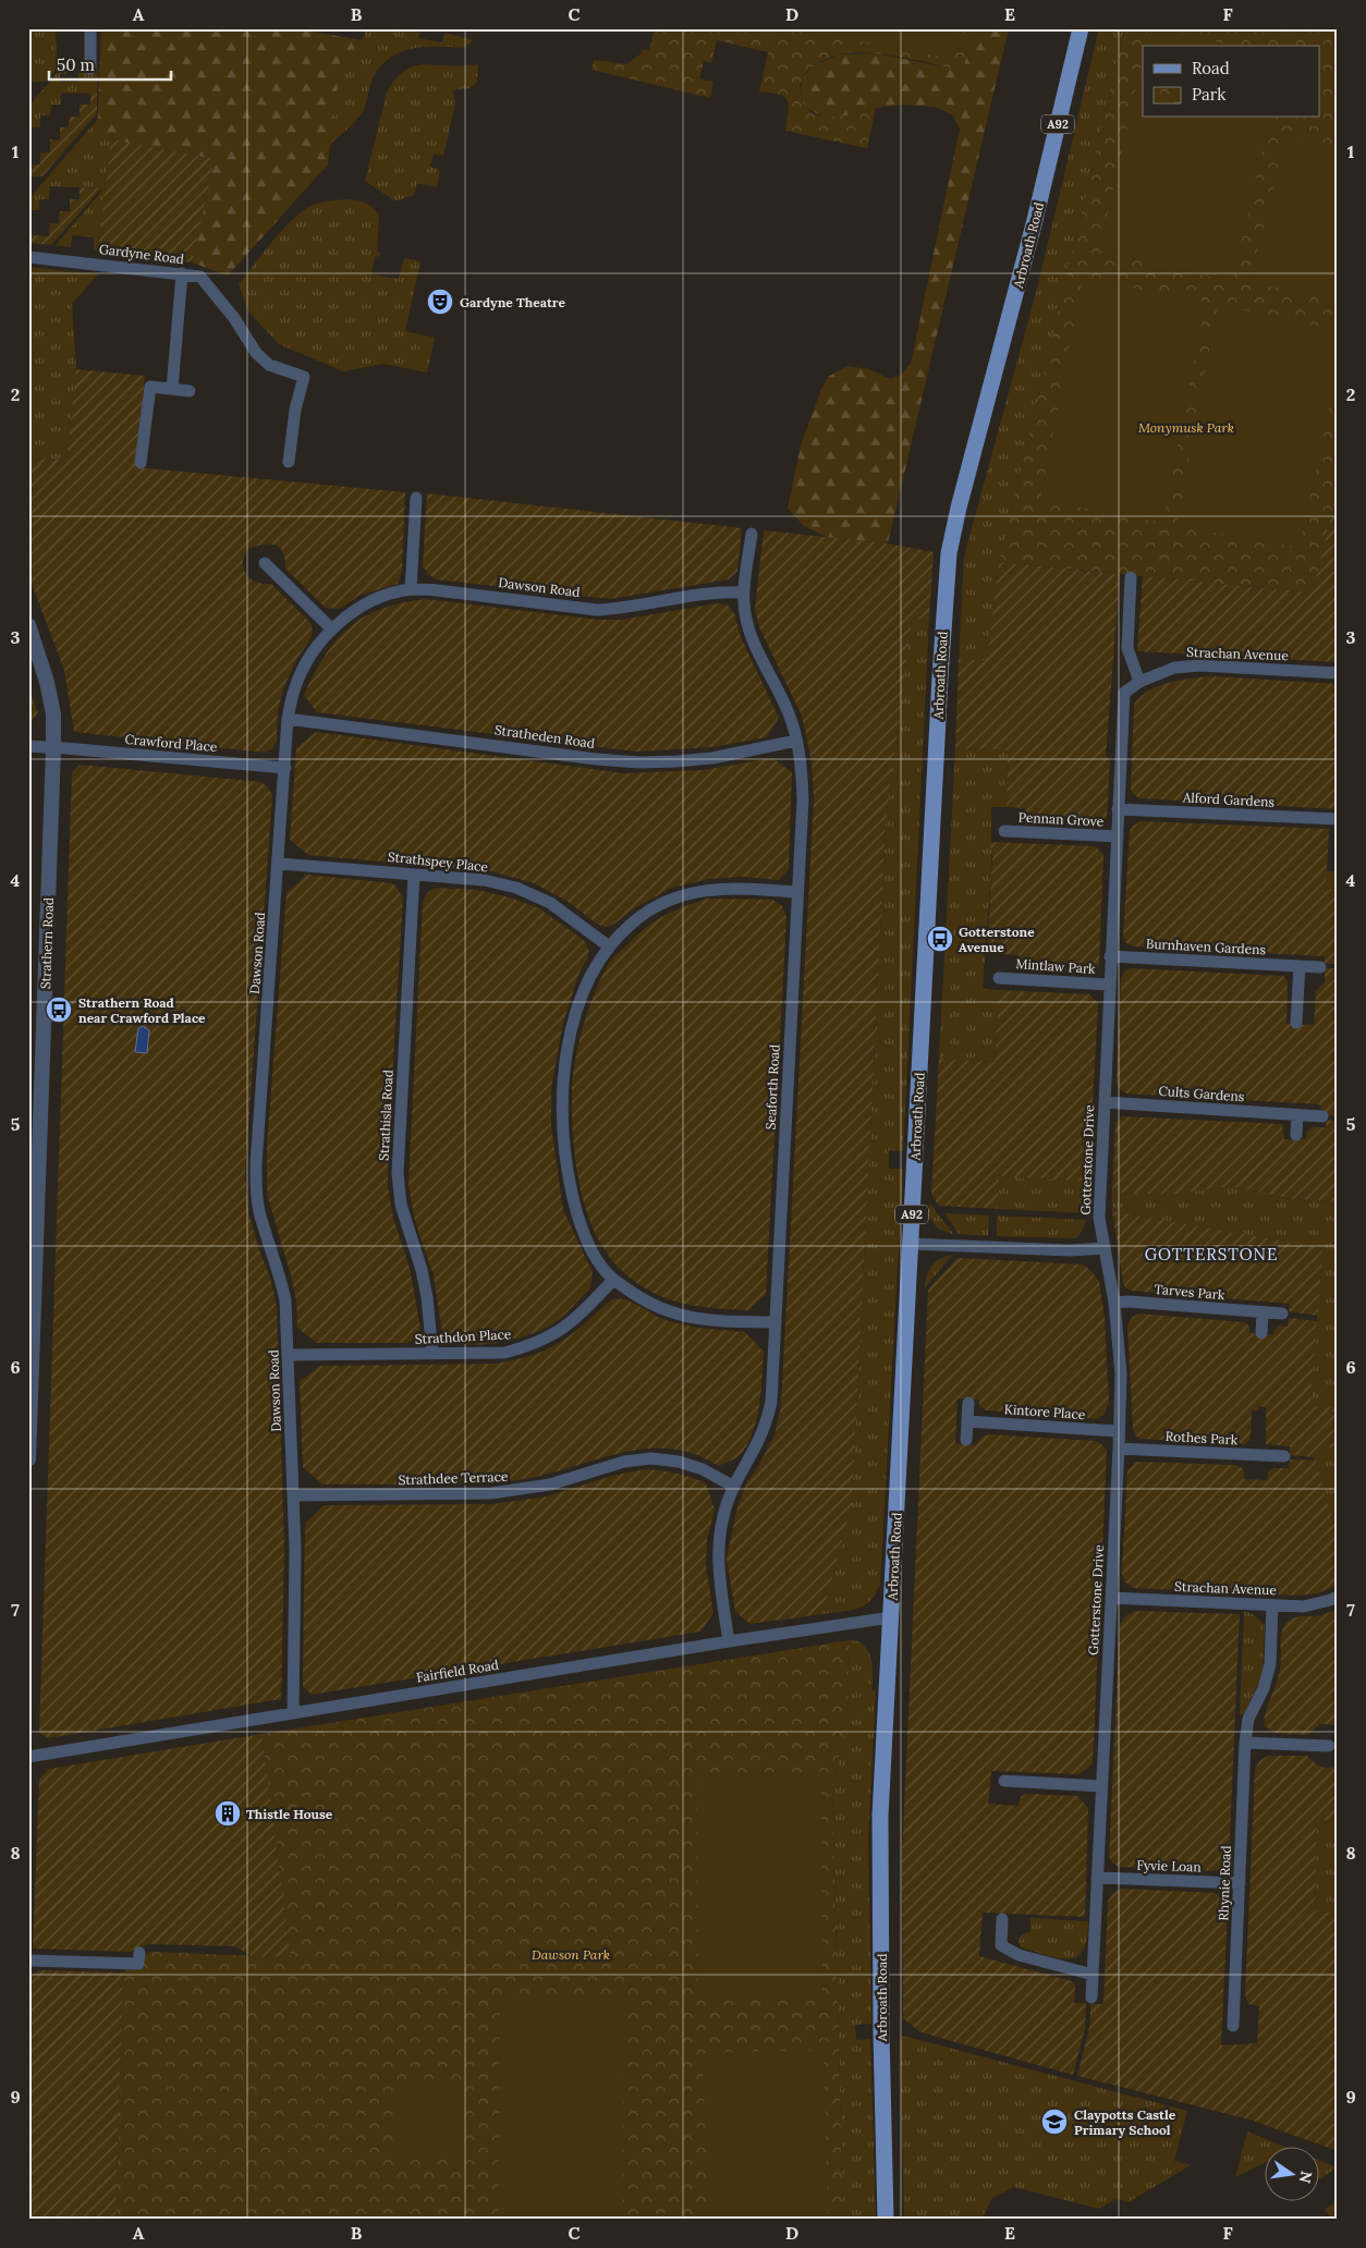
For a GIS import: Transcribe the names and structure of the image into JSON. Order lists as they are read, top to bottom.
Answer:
{
  "streets": {
    "main road": ["A92", "Arbroath Road"],
    "street": [
      "Gardyne Road",
      "Dawson Road",
      "Strachan Avenue",
      "Stratheden Road",
      "Crawford Place",
      "Alford Gardens",
      "Pennan Grove",
      "Strathspey Place",
      "Strathern Road",
      "Burnhaven Gardens",
      "Mintlaw Park",
      "Seaforth Road",
      "Cults Gardens",
      "Strathisla Road",
      "Gotterstone Drive",
      "Tarves Park",
      "Strathdon Place",
      "Kintore Place",
      "Rothes Park",
      "Strathdee Terrace",
      "Fairfield Road",
      "Fyvie Loan",
      "Rhynie Road"
    ]
  },
  "crossings": [
    ["Arbroath Road", "Fairfield Road"],
    ["Dawson Road", "Stratheden Road"],
    ["Dawson Road", "Crawford Place"],
    ["Dawson Road", "Strathspey Place"],
    ["Dawson Road", "Seaforth Road"],
    ["Dawson Road", "Strathdon Place"],
    ["Dawson Road", "Strathdee Terrace"],
    ["Dawson Road", "Fairfield Road"],
    ["Strachan Avenue", "Gotterstone Drive"],
    ["Strachan Avenue", "Rhynie Road"],
    ["Stratheden Road", "Seaforth Road"],
    ["Crawford Place", "Strathern Road"],
    ["Alford Gardens", "Gotterstone Drive"],
    ["Pennan Grove", "Gotterstone Drive"],
    ["Strathspey Place", "Strathisla Road"],
    ["Burnhaven Gardens", "Gotterstone Drive"],
    ["Mintlaw Park", "Gotterstone Drive"],
    ["Seaforth Road", "Strathdee Terrace"],
    ["Seaforth Road", "Fairfield Road"],
    ["Cults Gardens", "Gotterstone Drive"],
    ["Strathisla Road", "Strathdon Place"],
    ["Gotterstone Drive", "Tarves Park"],
    ["Gotterstone Drive", "Kintore Place"],
    ["Gotterstone Drive", "Rothes Park"],
    ["Gotterstone Drive", "Fyvie Loan"],
    ["Fyvie Loan", "Rhynie Road"]
  ],
  "districts": ["GOTTERSTONE"],
  "parks": ["Monymusk Park", "Dawson Park"],
  "places": {
    "theatre": ["Gardyne Theatre"],
    "bus stop": ["Gotterstone Avenue", "Strathern Road near Crawford Place"],
    "building": ["Thistle House"],
    "school or university": ["Claypotts Castle Primary School"]
  },
  "legend": ["Road", "Park"],
  "scale_bar": "50 m",
  "north": "right",
  "grid": {
    "columns": [
      "A",
      "B",
      "C",
      "D",
      "E",
      "F"
    ],
    "rows": [
      "1",
      "2",
      "3",
      "4",
      "5",
      "6",
      "7",
      "8",
      "9"
    ]
  }
}
